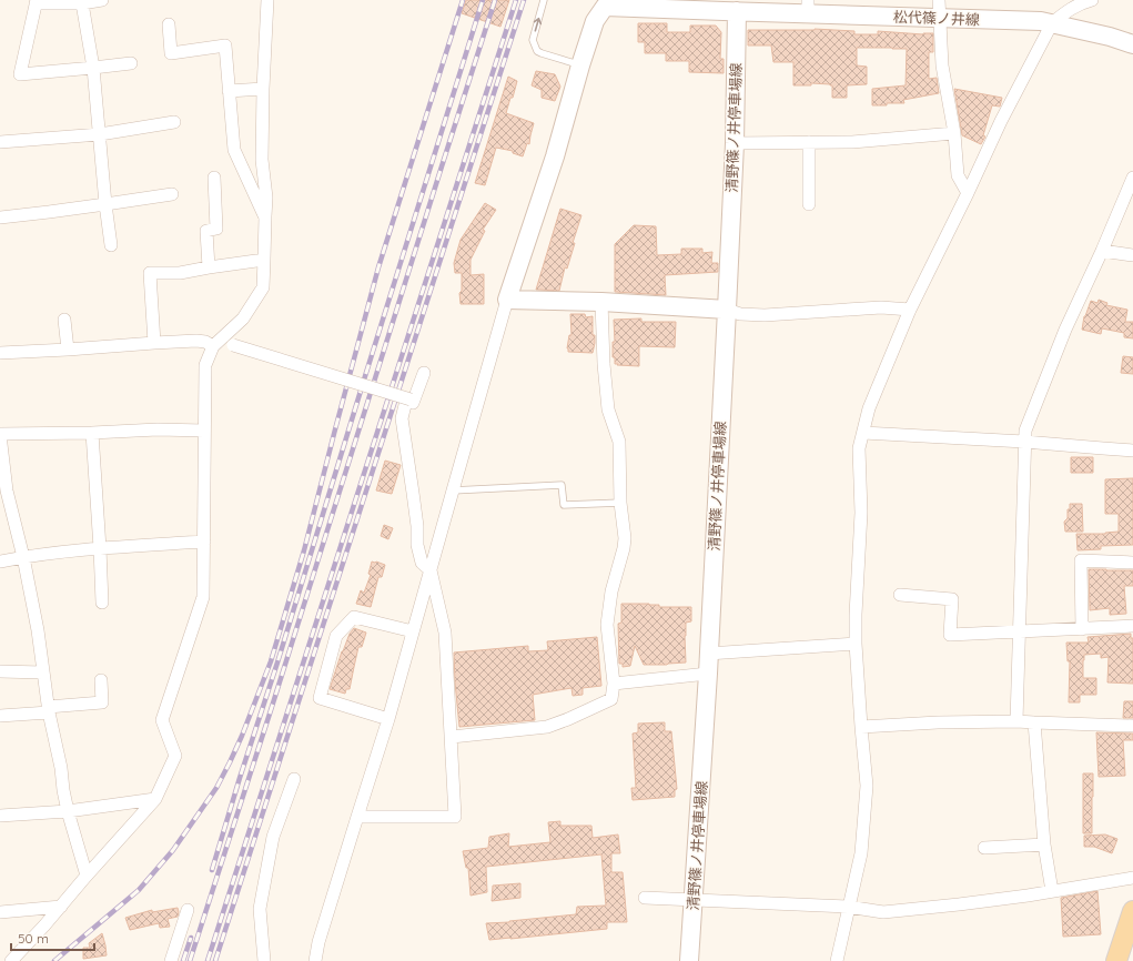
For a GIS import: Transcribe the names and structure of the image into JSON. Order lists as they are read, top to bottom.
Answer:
{
  "streets": {
    "main road": ["松代篠ノ井線", "清野篠ノ井停車場線"]
  },
  "crossings": [
    ["松代篠ノ井線", "清野篠ノ井停車場線"]
  ],
  "scale_bar": "50 m"
}
